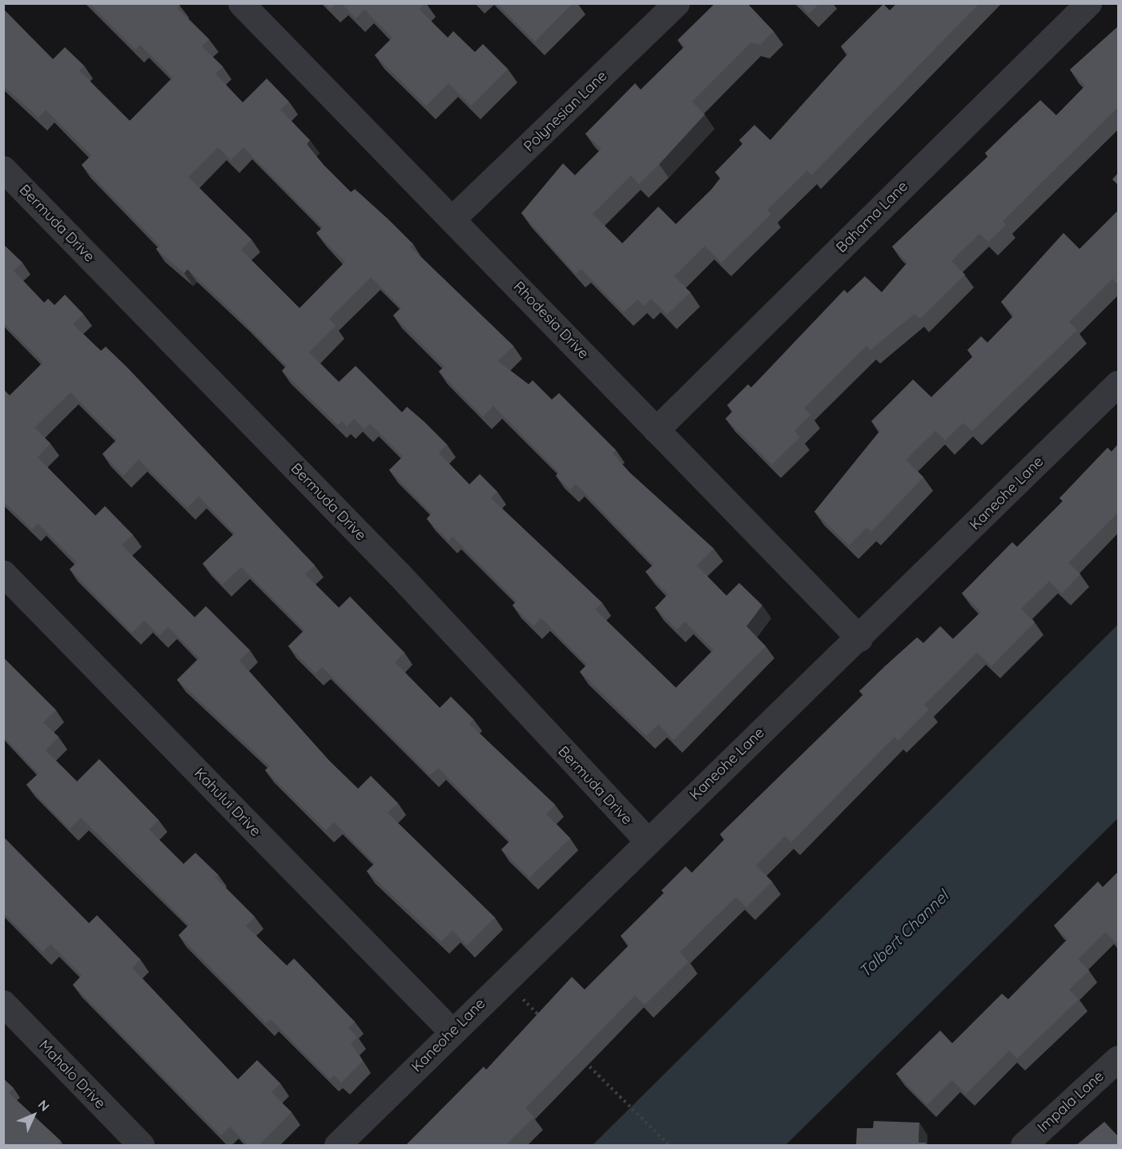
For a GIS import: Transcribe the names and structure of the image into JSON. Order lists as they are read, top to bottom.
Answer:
{
  "streets": {
    "street": [
      "Polynesian Lane",
      "Bahama Lane",
      "Bermuda Drive",
      "Rhodesia Drive",
      "Kaneohe Lane",
      "Kahului Drive",
      "Mahalo Drive",
      "Impala Lane"
    ]
  },
  "crossings": [
    ["Polynesian Lane", "Rhodesia Drive"],
    ["Bahama Lane", "Rhodesia Drive"],
    ["Bermuda Drive", "Kaneohe Lane"],
    ["Rhodesia Drive", "Kaneohe Lane"],
    ["Kaneohe Lane", "Kahului Drive"]
  ],
  "water": ["Talbert Channel"],
  "north": "top right"
}
